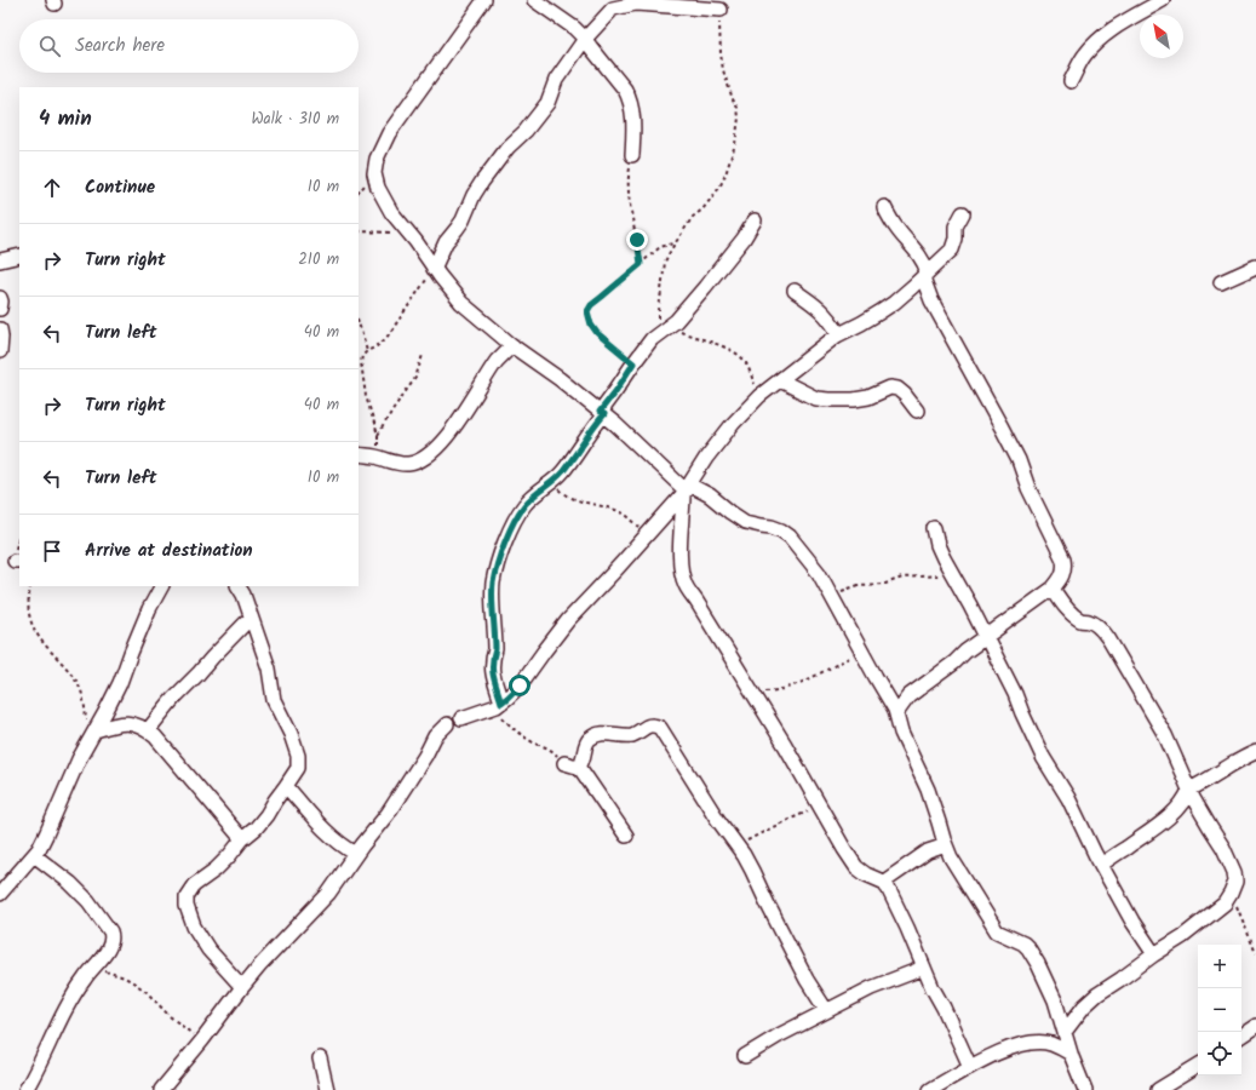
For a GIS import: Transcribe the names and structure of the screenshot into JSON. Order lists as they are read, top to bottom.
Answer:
{
  "north": "top left",
  "page": {
    "search": "Search here",
    "heading": ["4 min", "Walk · 310 m"],
    "list": [
      ["Continue", "10 m"],
      ["Turn right", "210 m"],
      ["Turn left", "40 m"],
      ["Turn right", "40 m"],
      ["Turn left", "10 m"],
      "Arrive at destination"
    ],
    "map_buttons": ["+", "−"]
  }
}
